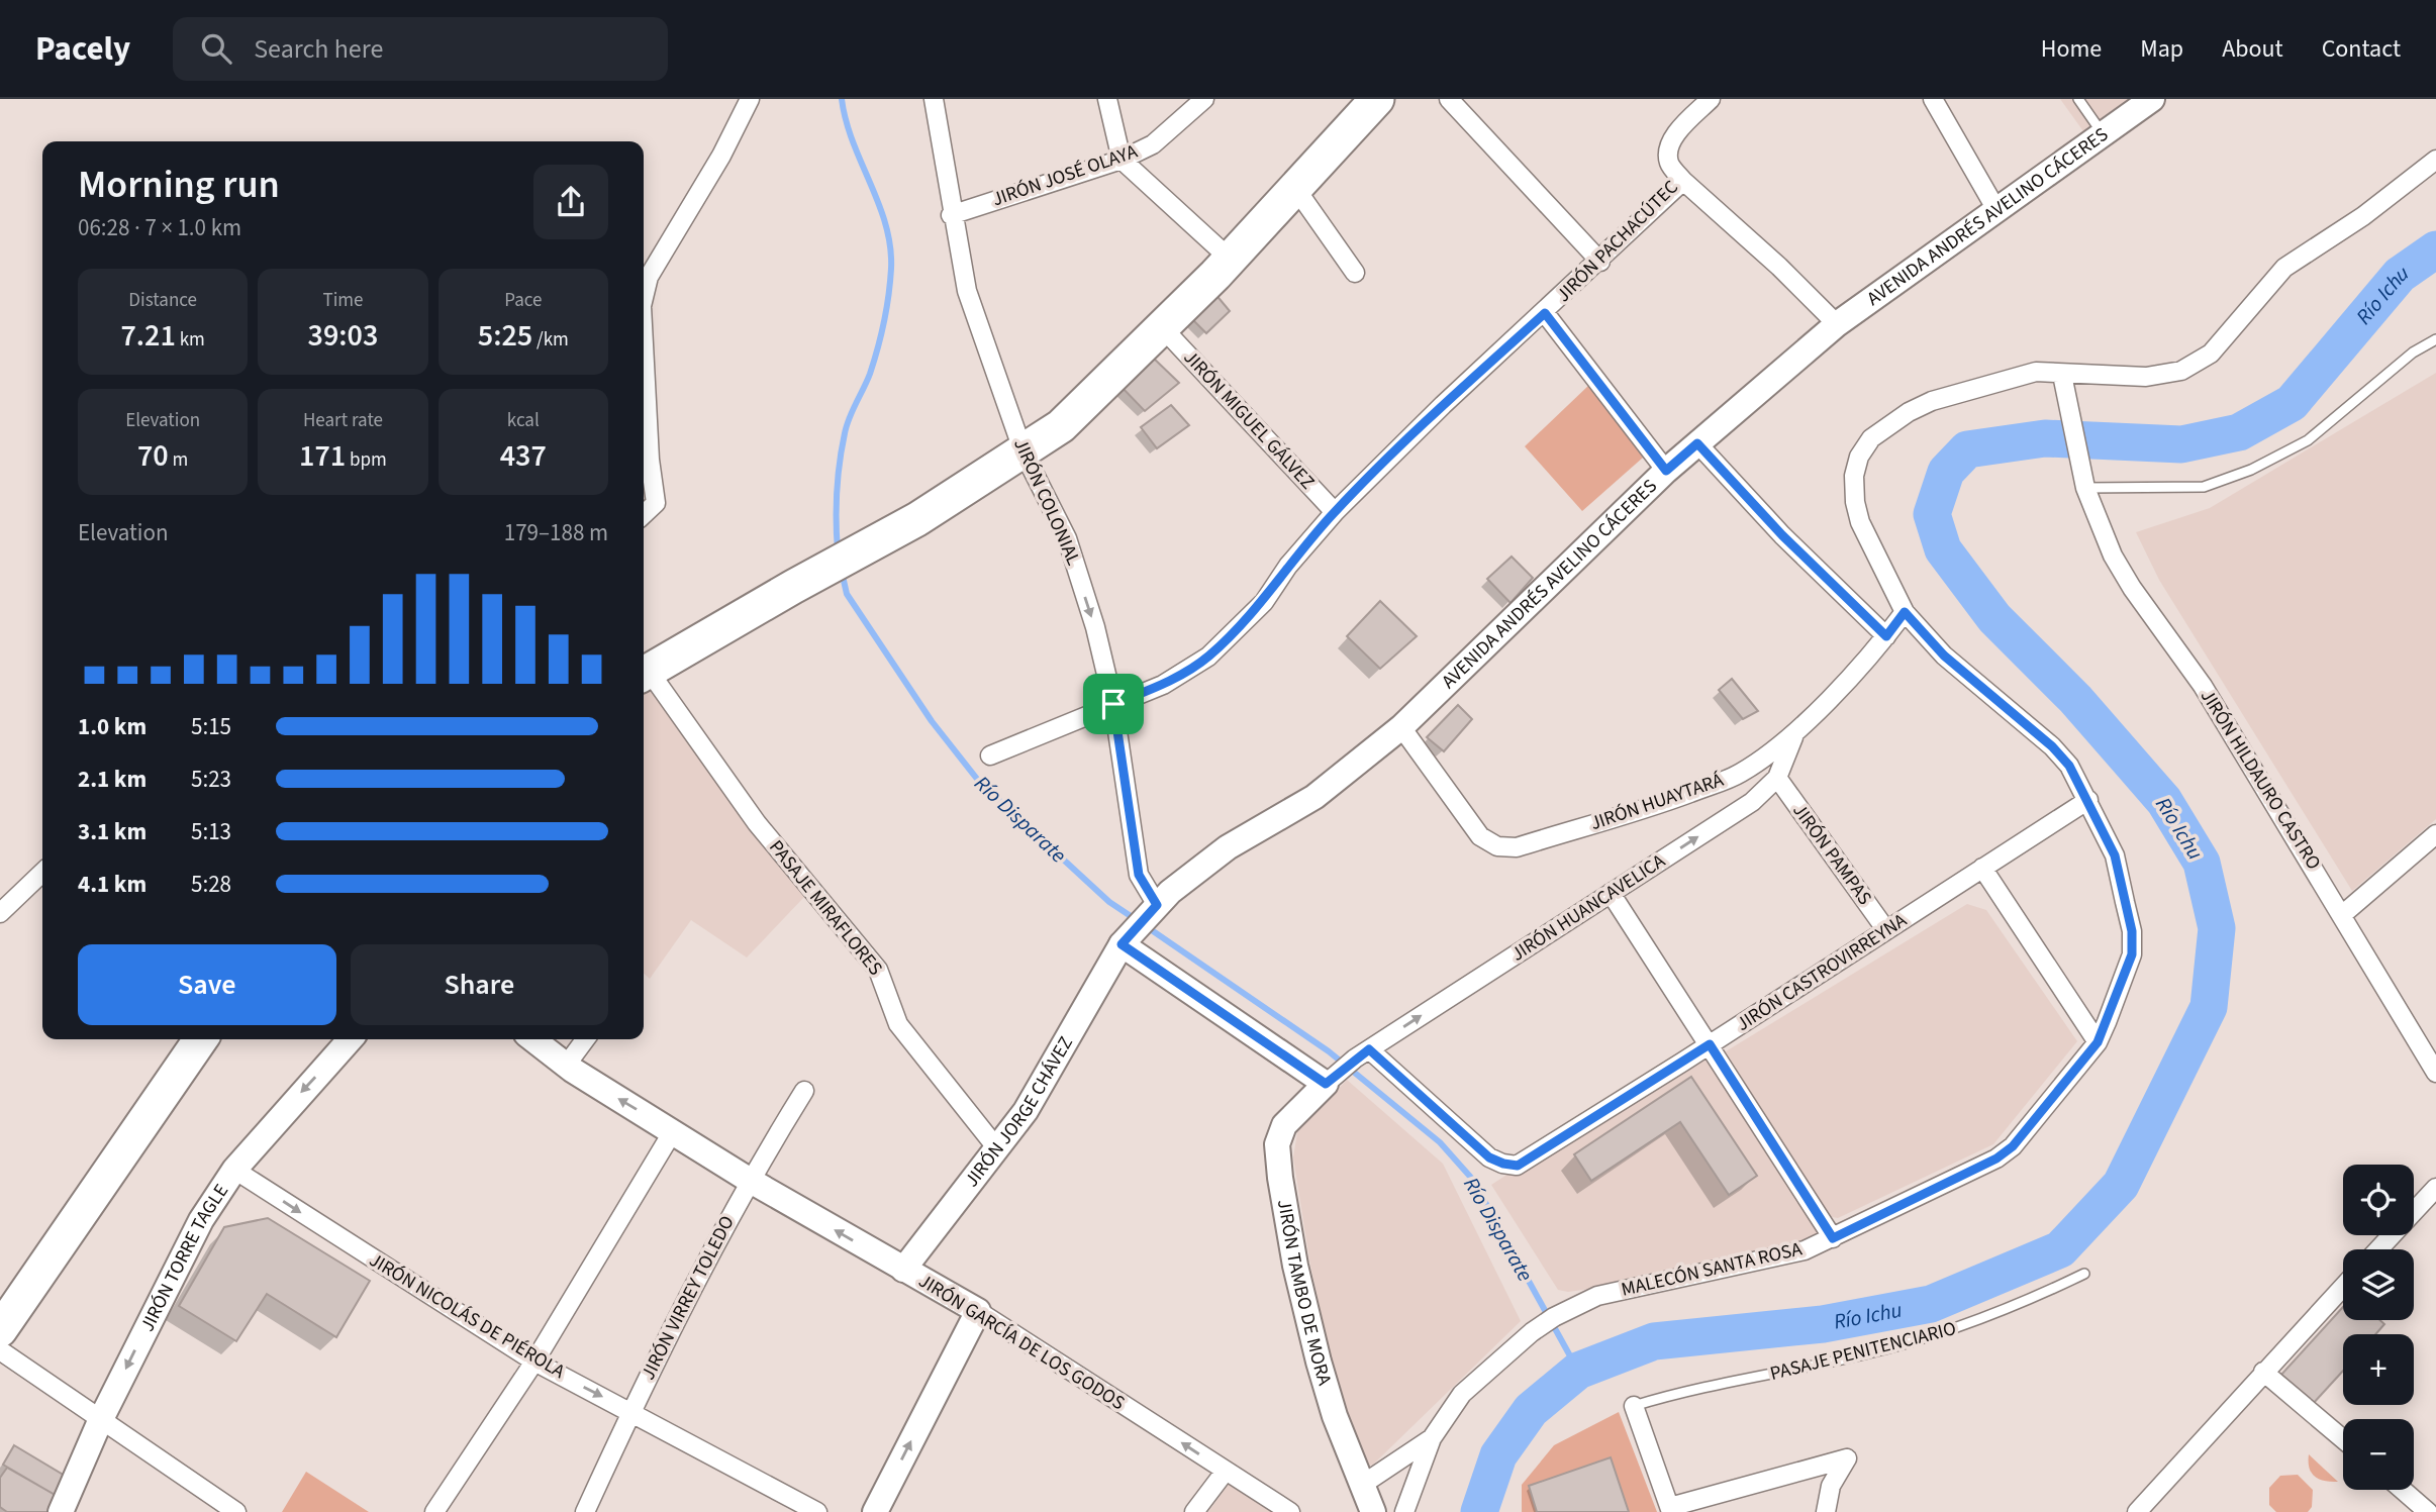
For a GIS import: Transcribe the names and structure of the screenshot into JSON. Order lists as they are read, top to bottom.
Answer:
{
  "streets": {
    "main road": [
      "AVENIDA ANDRÉS AVELINO CÁCERES",
      "JIRÓN JORGE CHÁVEZ",
      "JIRÓN TORRE TAGLE",
      "JIRÓN TAMBO DE MORA",
      "JIRÓN GARCÍA DE LOS GODOS"
    ],
    "street": [
      "JIRÓN JOSÉ OLAYA",
      "JIRÓN PACHACÚTEC",
      "JIRÓN MIGUEL GÁLVEZ",
      "JIRÓN COLONIAL",
      "JIRÓN HILDAURO CASTRO",
      "JIRÓN HUAYTARÁ",
      "JIRÓN PAMPAS",
      "PASAJE MIRAFLORES",
      "JIRÓN HUANCAVELICA",
      "JIRÓN CASTROVIRREYNA",
      "MALECÓN SANTA ROSA",
      "JIRÓN VIRREY TOLEDO",
      "JIRÓN NICOLÁS DE PIÉROLA"
    ],
    "lane": ["PASAJE PENITENCIARIO"]
  },
  "crossings": [
    ["JIRÓN JOSÉ OLAYA", "JIRÓN COLONIAL"],
    ["AVENIDA ANDRÉS AVELINO CÁCERES", "JIRÓN COLONIAL"],
    ["AVENIDA ANDRÉS AVELINO CÁCERES", "JIRÓN HUAYTARÁ"],
    ["AVENIDA ANDRÉS AVELINO CÁCERES", "JIRÓN JORGE CHÁVEZ"],
    ["JIRÓN PACHACÚTEC", "JIRÓN MIGUEL GÁLVEZ"],
    ["JIRÓN PACHACÚTEC", "JIRÓN COLONIAL"],
    ["JIRÓN HILDAURO CASTRO", "MALECÓN SANTA ROSA"],
    ["JIRÓN HUAYTARÁ", "JIRÓN HUANCAVELICA"],
    ["JIRÓN HUAYTARÁ", "MALECÓN SANTA ROSA"],
    ["JIRÓN PAMPAS", "JIRÓN HUANCAVELICA"],
    ["JIRÓN PAMPAS", "JIRÓN CASTROVIRREYNA"],
    ["PASAJE MIRAFLORES", "JIRÓN JORGE CHÁVEZ"],
    ["JIRÓN HUANCAVELICA", "JIRÓN CASTROVIRREYNA"],
    ["JIRÓN HUANCAVELICA", "JIRÓN TAMBO DE MORA"],
    ["JIRÓN CASTROVIRREYNA", "MALECÓN SANTA ROSA"],
    ["JIRÓN CASTROVIRREYNA", "JIRÓN TAMBO DE MORA"],
    ["JIRÓN JORGE CHÁVEZ", "JIRÓN GARCÍA DE LOS GODOS"],
    ["JIRÓN TORRE TAGLE", "JIRÓN NICOLÁS DE PIÉROLA"],
    ["JIRÓN VIRREY TOLEDO", "JIRÓN NICOLÁS DE PIÉROLA"],
    ["JIRÓN VIRREY TOLEDO", "JIRÓN GARCÍA DE LOS GODOS"]
  ],
  "one_way": [
    "JIRÓN HUANCAVELICA",
    "JIRÓN TORRE TAGLE",
    "JIRÓN NICOLÁS DE PIÉROLA",
    "JIRÓN GARCÍA DE LOS GODOS"
  ],
  "water": ["Río Ichu", "Río Disparate"],
  "page": {
    "header": "Pacely",
    "search": "Search here",
    "nav": [
      "Home",
      "Map",
      "About",
      "Contact"
    ],
    "heading": ["Morning run", "06:28 · 7 × 1.0 km"],
    "stats": [
      ["Distance", "7.21 km"],
      ["Time", "39:03"],
      ["Pace", "5:25 /km"],
      ["Elevation", "70 m"],
      ["Heart rate", "171 bpm"],
      ["kcal", "437"]
    ],
    "chart": ["Elevation", "179–188 m"],
    "list": [
      {
        "name": "1.0 km",
        "note": "5:15"
      },
      {
        "name": "2.1 km",
        "note": "5:23"
      },
      {
        "name": "3.1 km",
        "note": "5:13"
      },
      {
        "name": "4.1 km",
        "note": "5:28"
      }
    ],
    "buttons": ["Save", "Share"],
    "map_buttons": ["+", "−"]
  }
}
